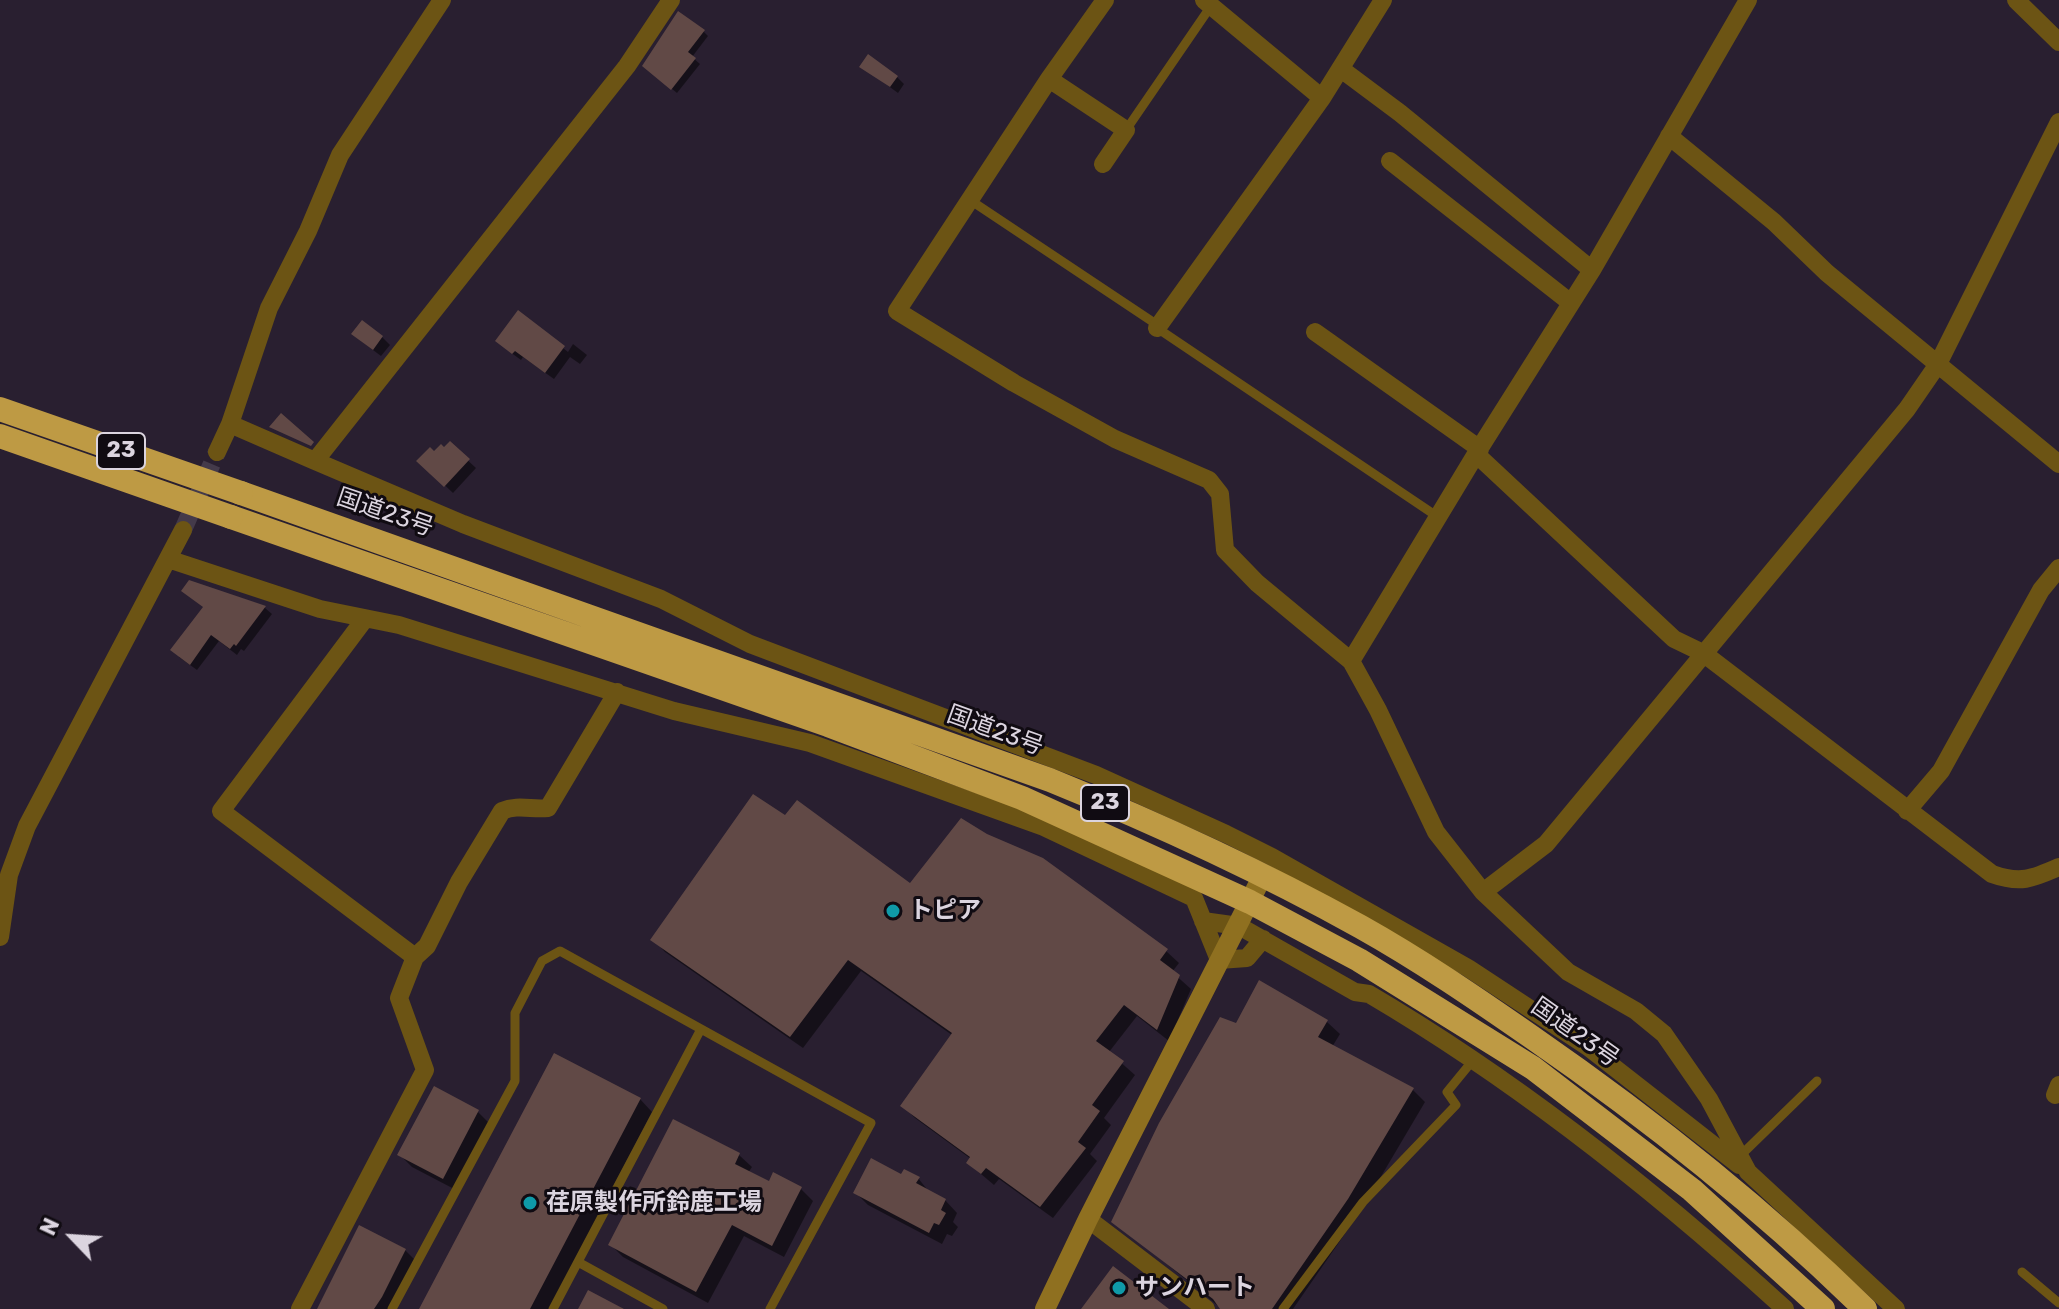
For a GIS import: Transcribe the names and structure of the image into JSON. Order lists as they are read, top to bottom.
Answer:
{
  "streets": {
    "highway": ["23", "国道23号"]
  },
  "places": ["トピア", "荏原製作所鈴鹿工場", "サンハート"],
  "north": "top left"
}
